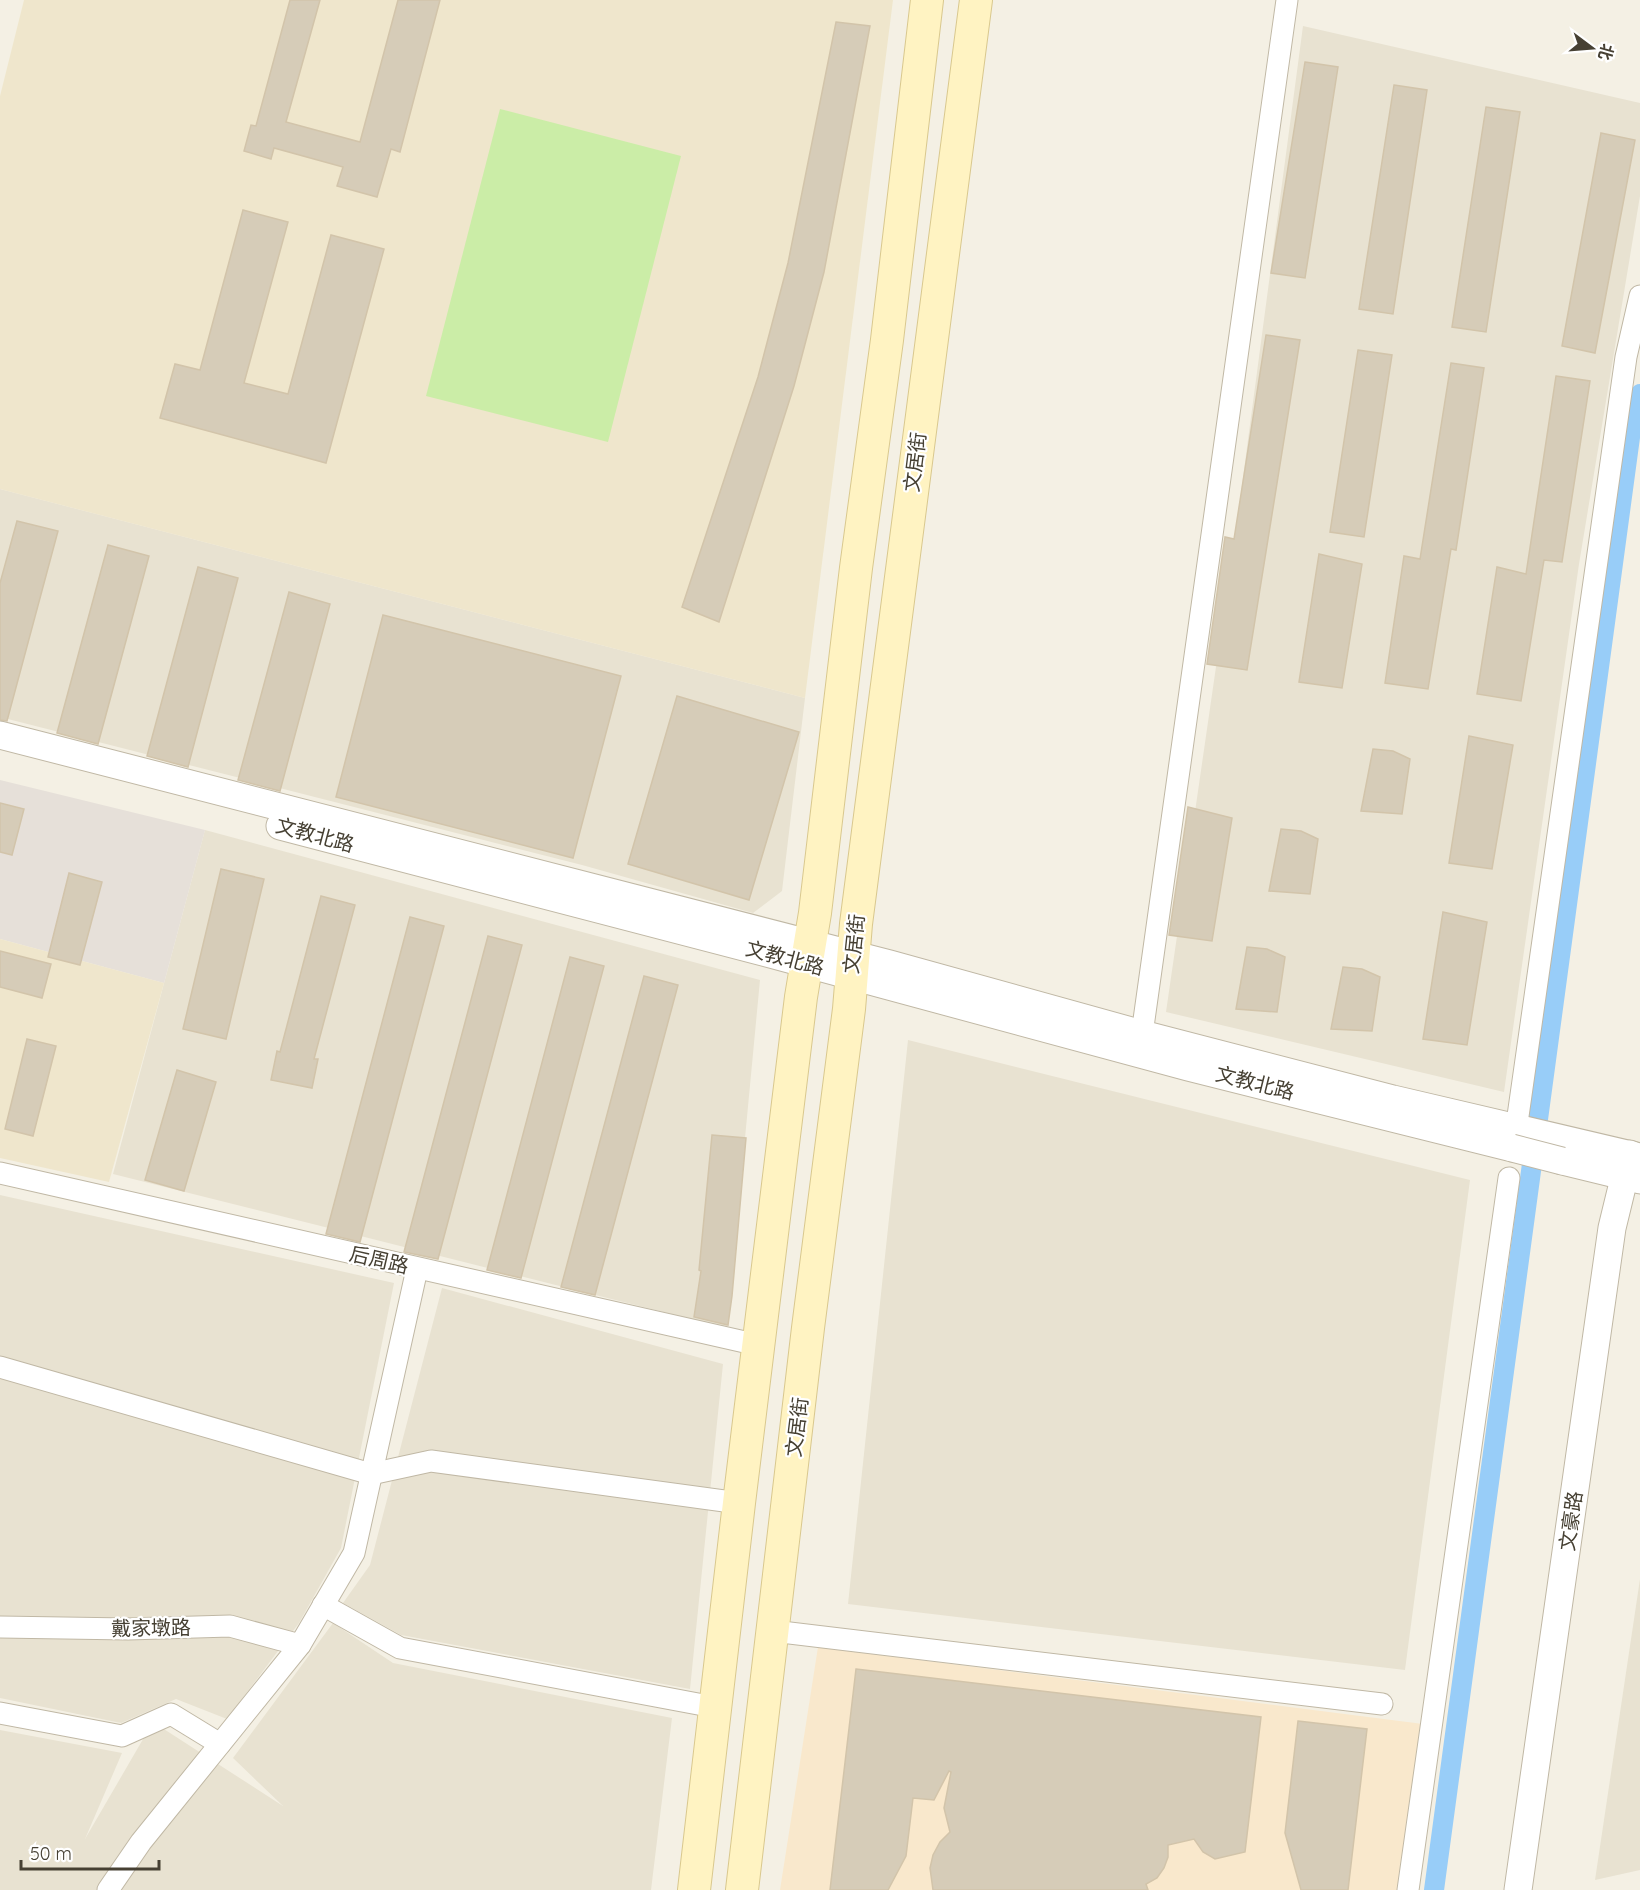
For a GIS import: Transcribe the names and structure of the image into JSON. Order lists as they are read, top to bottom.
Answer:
{
  "streets": {
    "main road": ["文居街"],
    "street": [
      "文教北路",
      "后周路",
      "文豪路",
      "戴家墩路"
    ]
  },
  "crossings": [
    ["文居街", "文教北路"],
    ["文教北路", "文豪路"]
  ],
  "scale_bar": "50 m",
  "north": "right"
}
